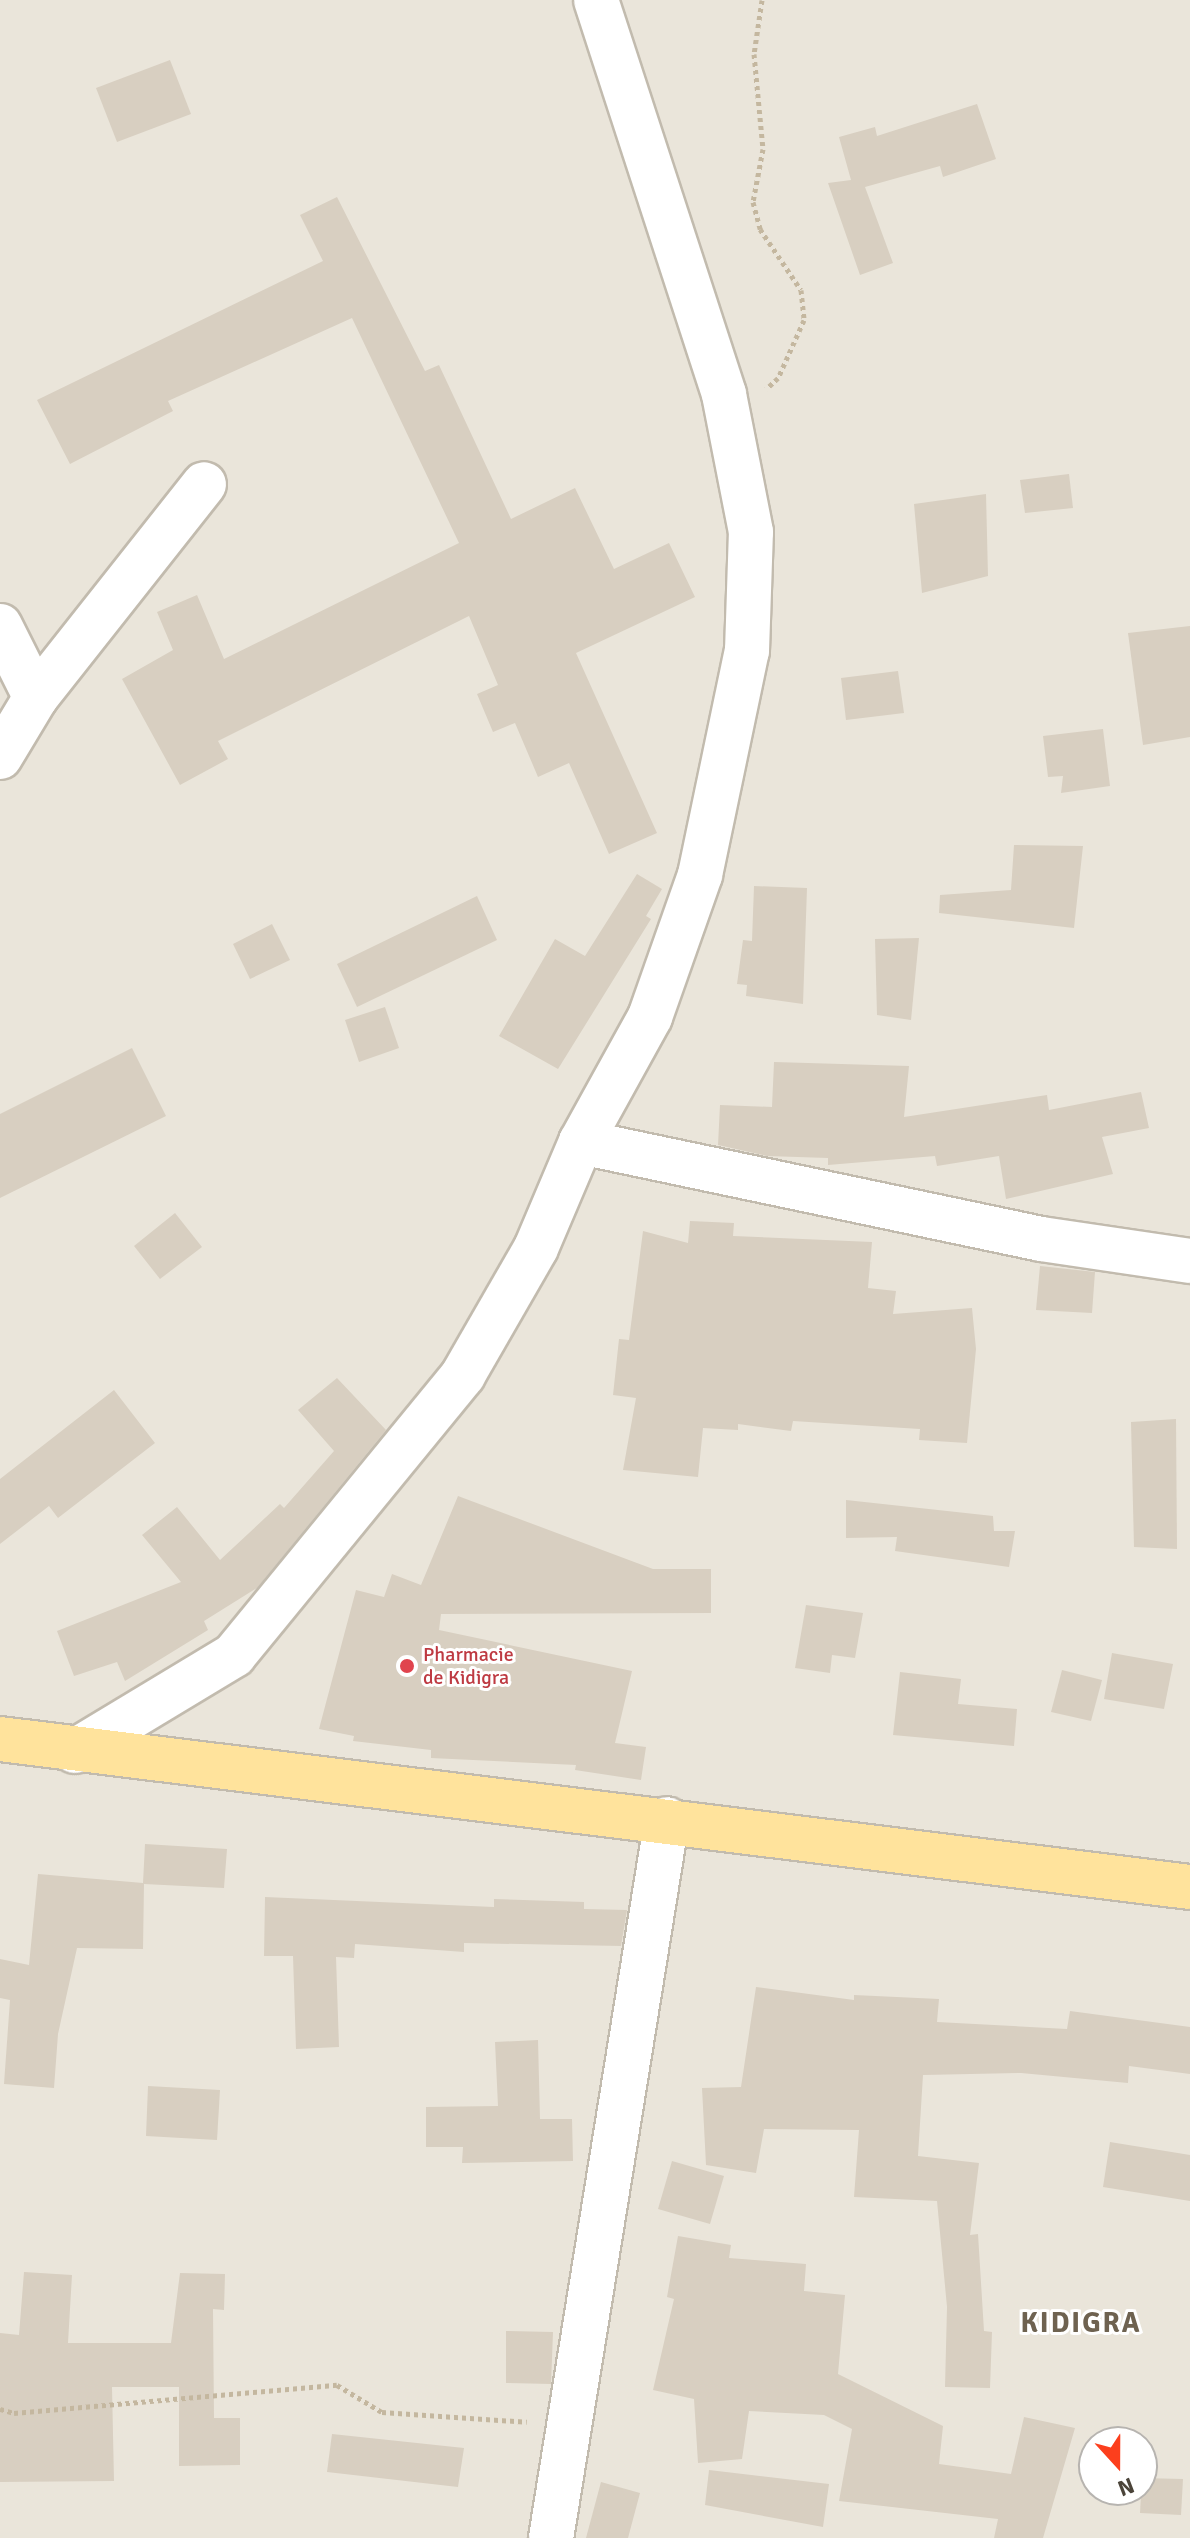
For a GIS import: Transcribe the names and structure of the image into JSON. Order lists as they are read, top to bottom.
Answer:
{
  "districts": ["KIDIGRA"],
  "places": ["Pharmacie de Kidigra"],
  "north": "bottom"
}
